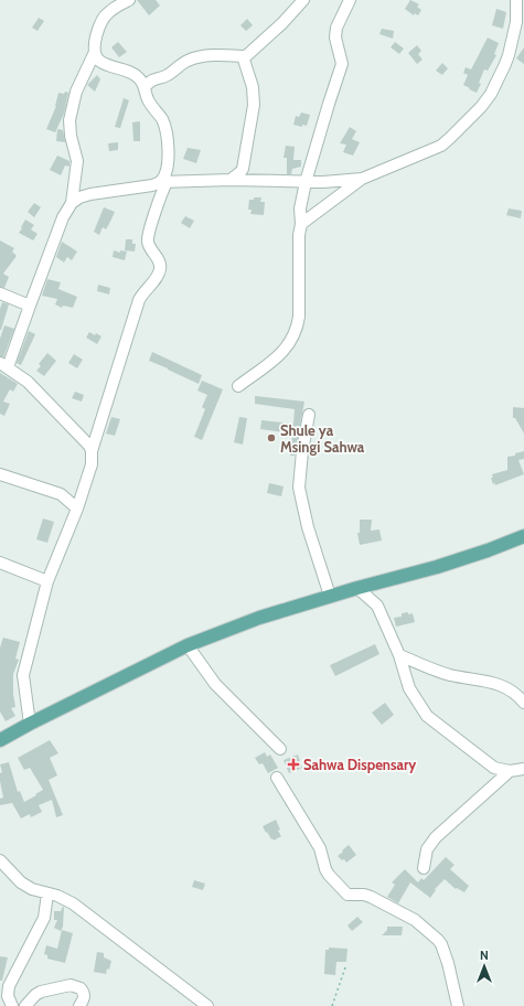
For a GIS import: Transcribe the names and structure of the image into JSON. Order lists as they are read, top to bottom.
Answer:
{
  "places": {
    "other": ["Shule ya Msingi Sahwa"],
    "health": ["Sahwa Dispensary"]
  },
  "north": "top"
}
